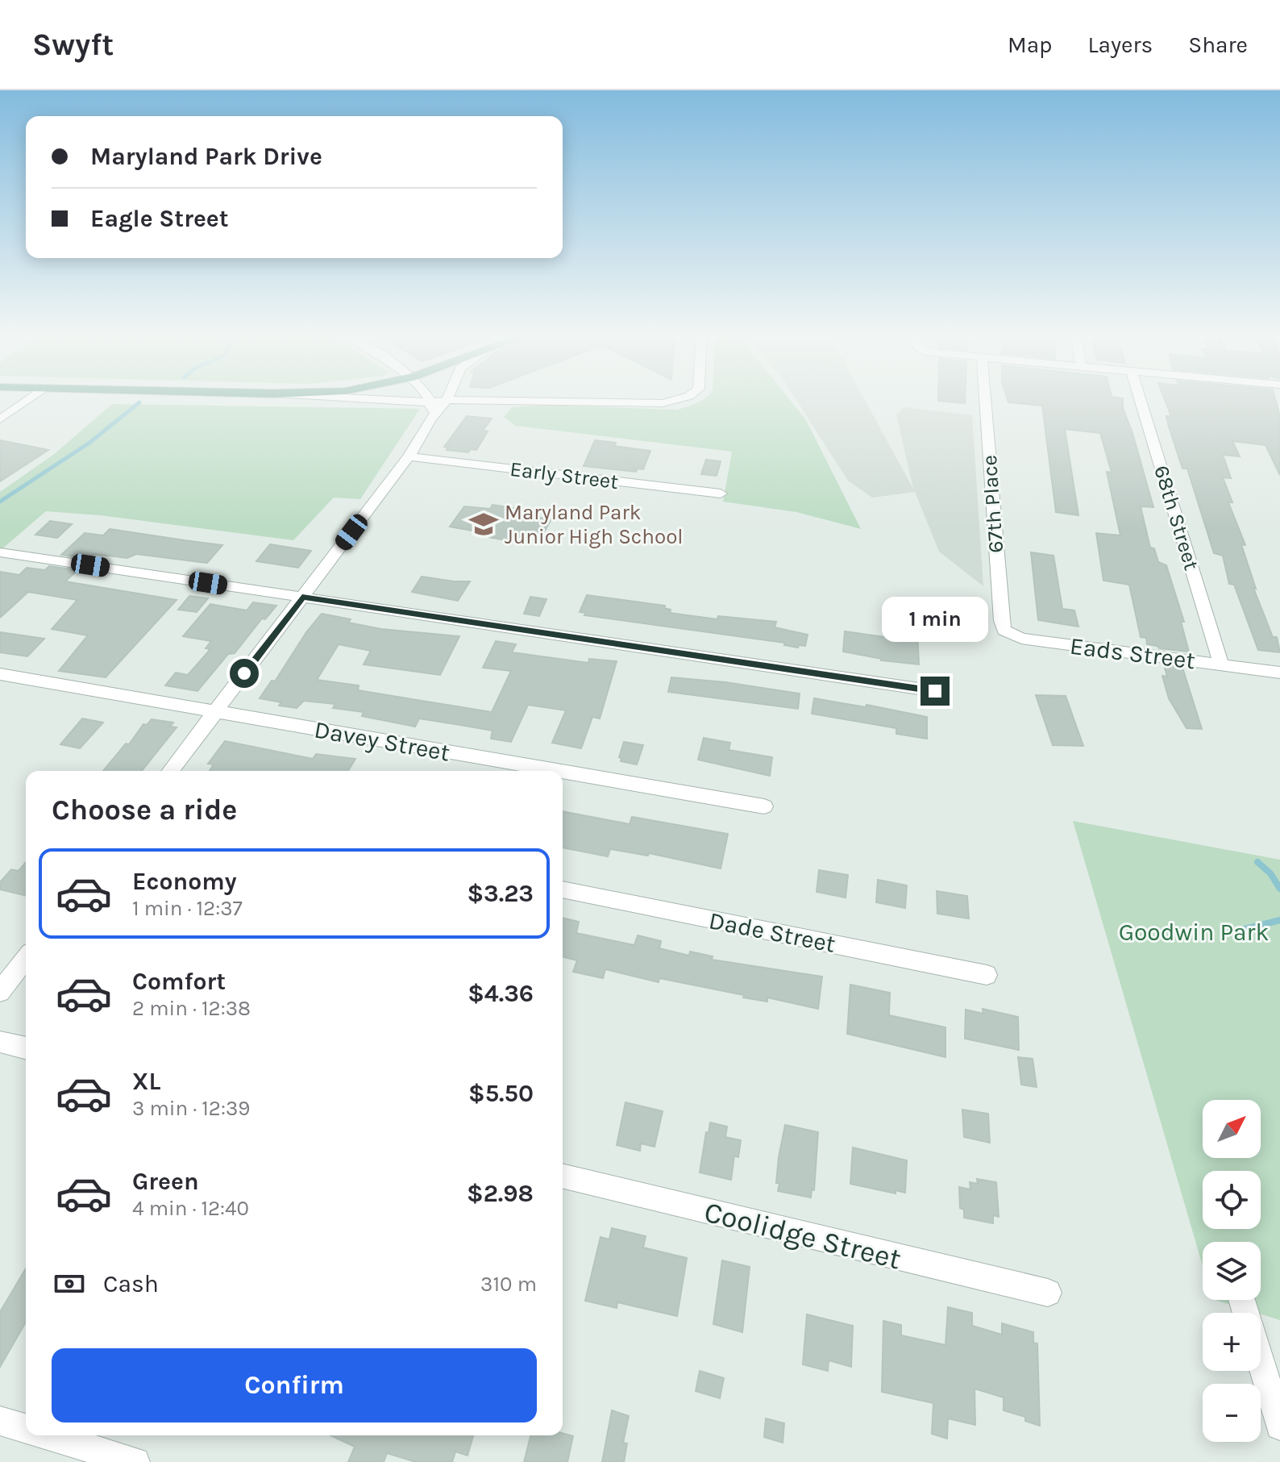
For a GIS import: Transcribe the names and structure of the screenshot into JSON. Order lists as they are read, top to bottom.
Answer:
{
  "streets": {
    "street": [
      "Early Street",
      "67th Place",
      "68th Street",
      "Eads Street",
      "Davey Street",
      "Dade Street",
      "Coolidge Street"
    ]
  },
  "crossings": [
    ["67th Place", "Eads Street"],
    ["68th Street", "Eads Street"]
  ],
  "parks": ["Goodwin Park"],
  "places": {
    "school or university": ["Maryland Park Junior High School"]
  },
  "north": "top right",
  "page": {
    "header": "Swyft",
    "nav": ["Map", "Layers", "Share"],
    "banner": ["Maryland Park Drive", "Eagle Street"],
    "bubble": "1 min",
    "heading": "Choose a ride",
    "list": [
      {
        "name": "Economy",
        "note": "1 min · 12:37",
        "value": "$3.23"
      },
      {
        "name": "Comfort",
        "note": "2 min · 12:38",
        "value": "$4.36"
      },
      {
        "name": "XL",
        "note": "3 min · 12:39",
        "value": "$5.50"
      },
      {
        "name": "Green",
        "note": "4 min · 12:40",
        "value": "$2.98"
      }
    ],
    "map_buttons": ["+", "−"],
    "pay": ["Cash", "310 m"],
    "buttons": "Confirm"
  }
}
